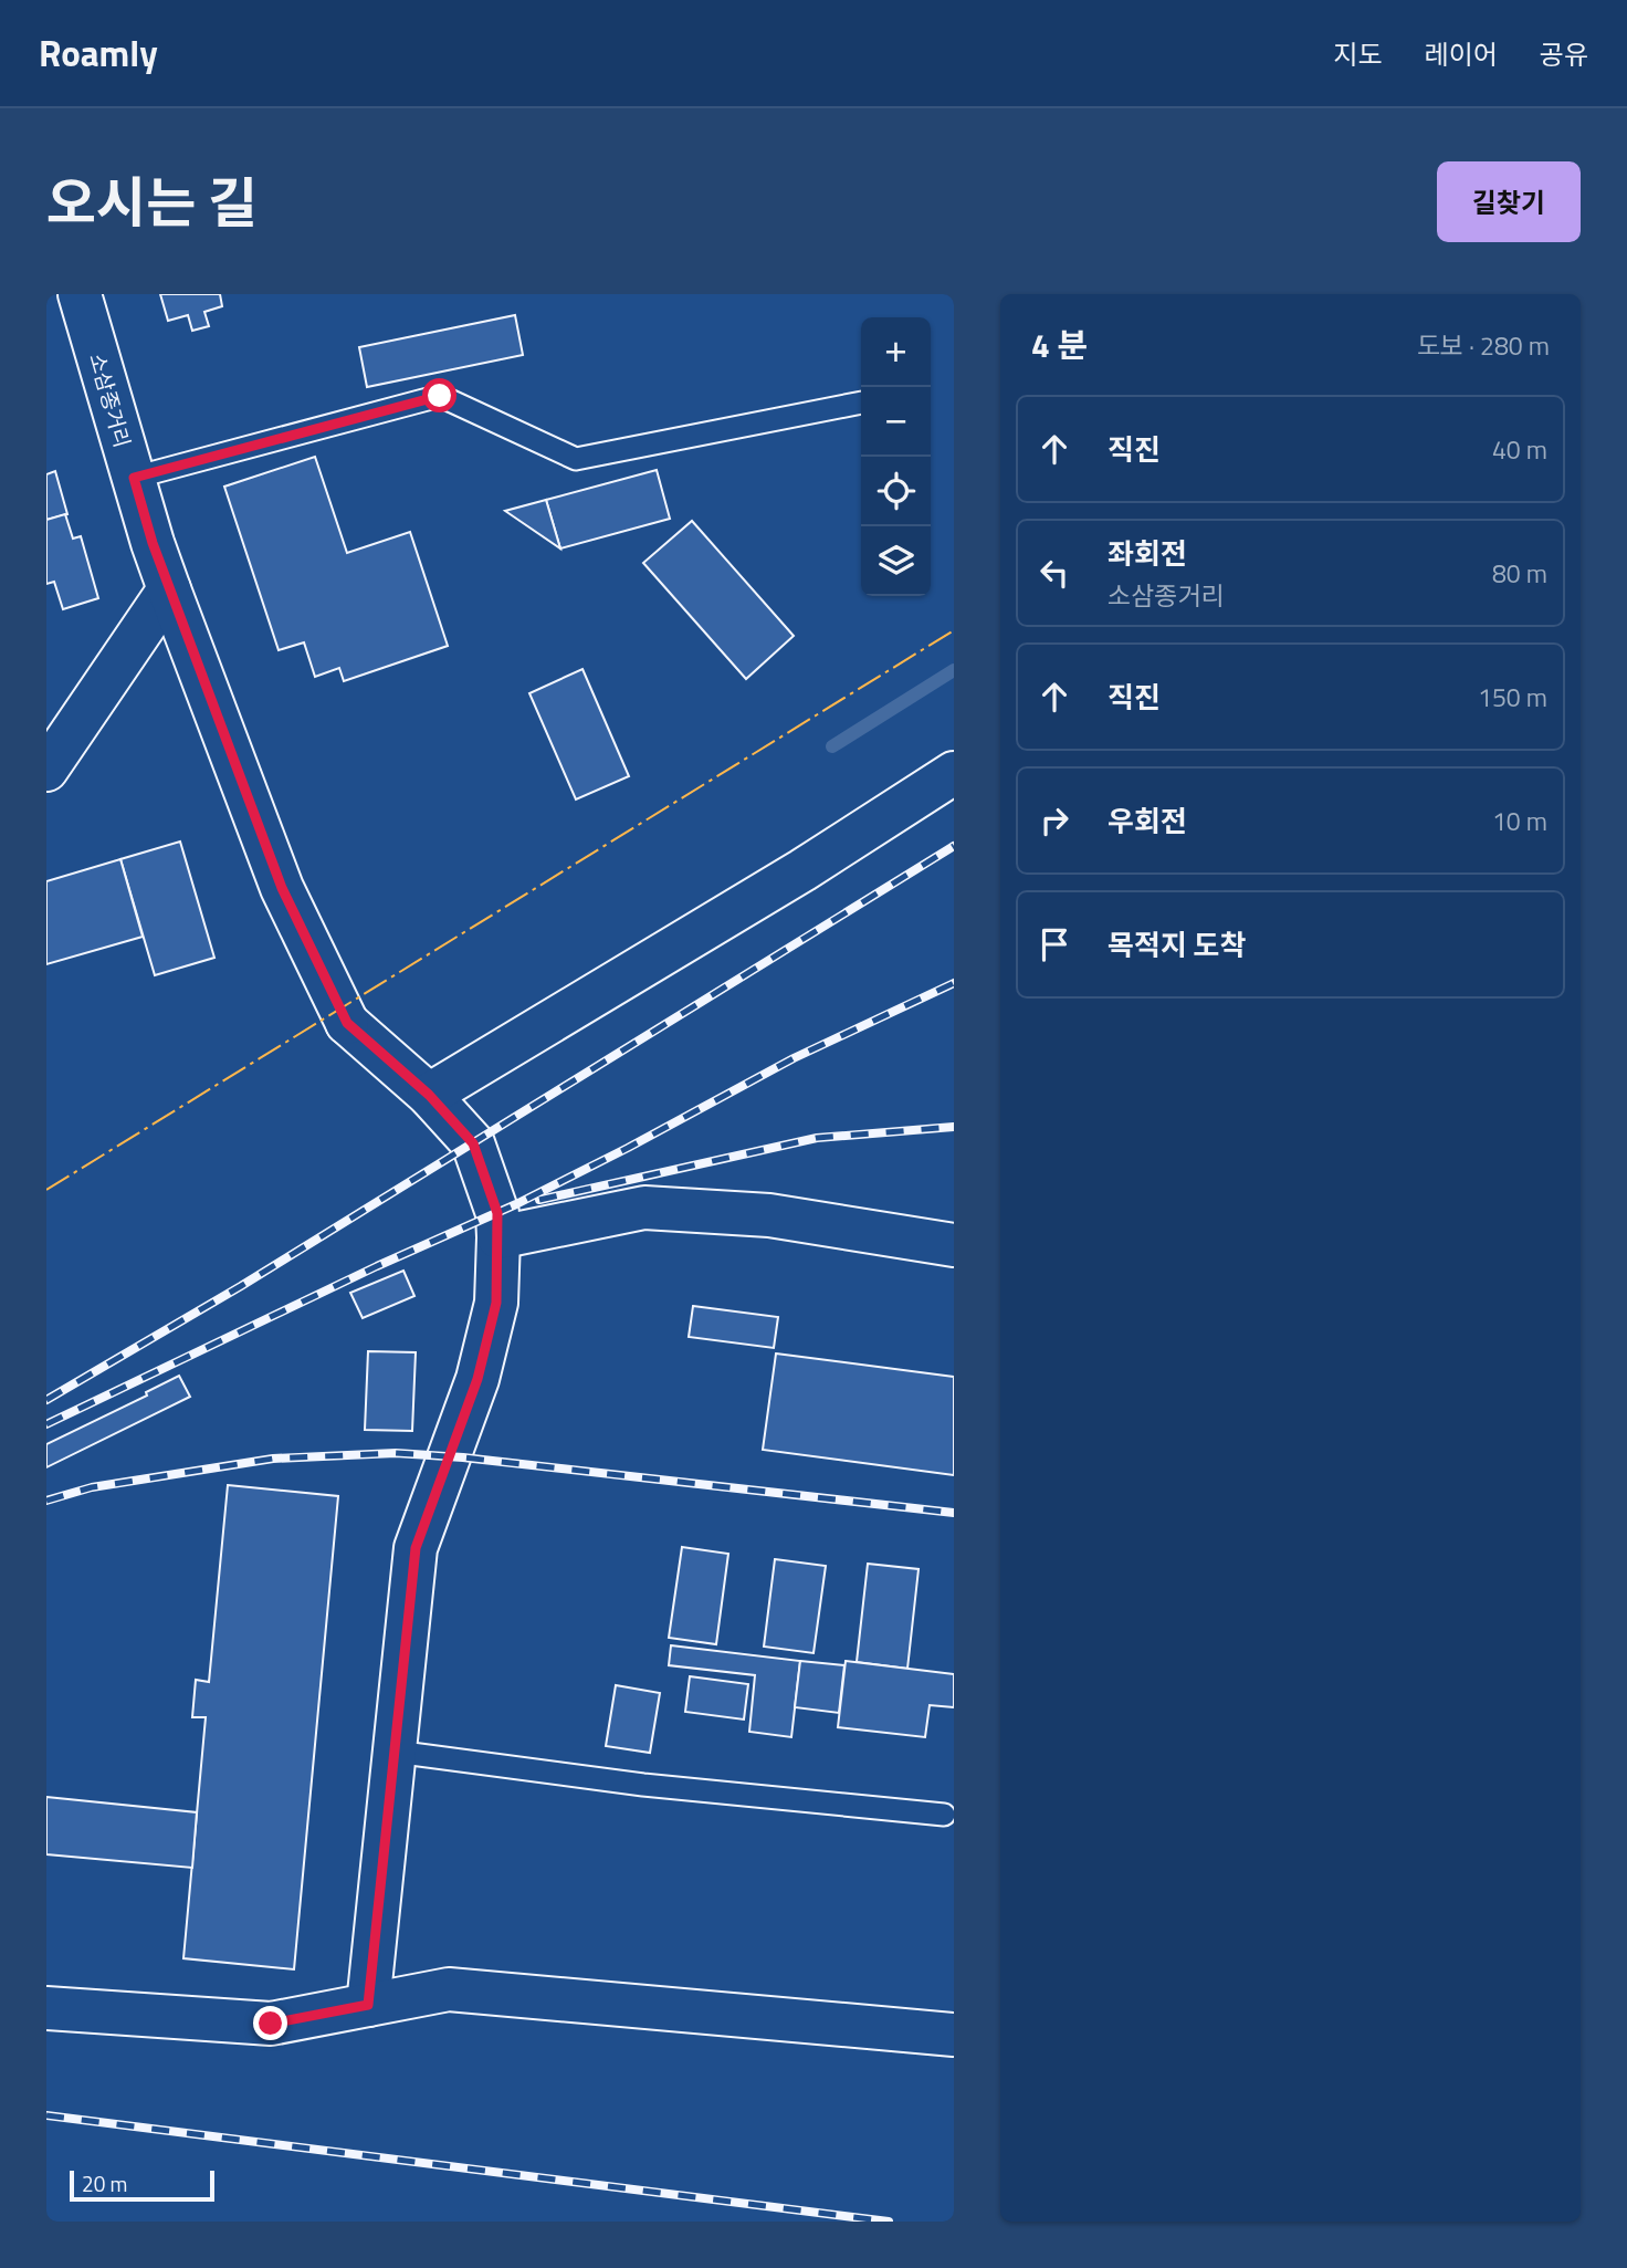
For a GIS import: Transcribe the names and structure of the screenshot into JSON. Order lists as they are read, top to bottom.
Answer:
{
  "streets": {
    "street": ["소삼종거리"]
  },
  "scale_bar": "20 m",
  "page": {
    "header": "Roamly",
    "nav": ["지도", "레이어", "공유"],
    "title": "오시는 길",
    "buttons": "길찾기",
    "heading": ["4 분", "도보 · 280 m"],
    "map_buttons": ["+", "−"],
    "list": [
      ["직진", "40 m"],
      ["좌회전", "소삼종거리", "80 m"],
      ["직진", "150 m"],
      ["우회전", "10 m"],
      "목적지 도착"
    ],
    "scale": "20 m"
  }
}
